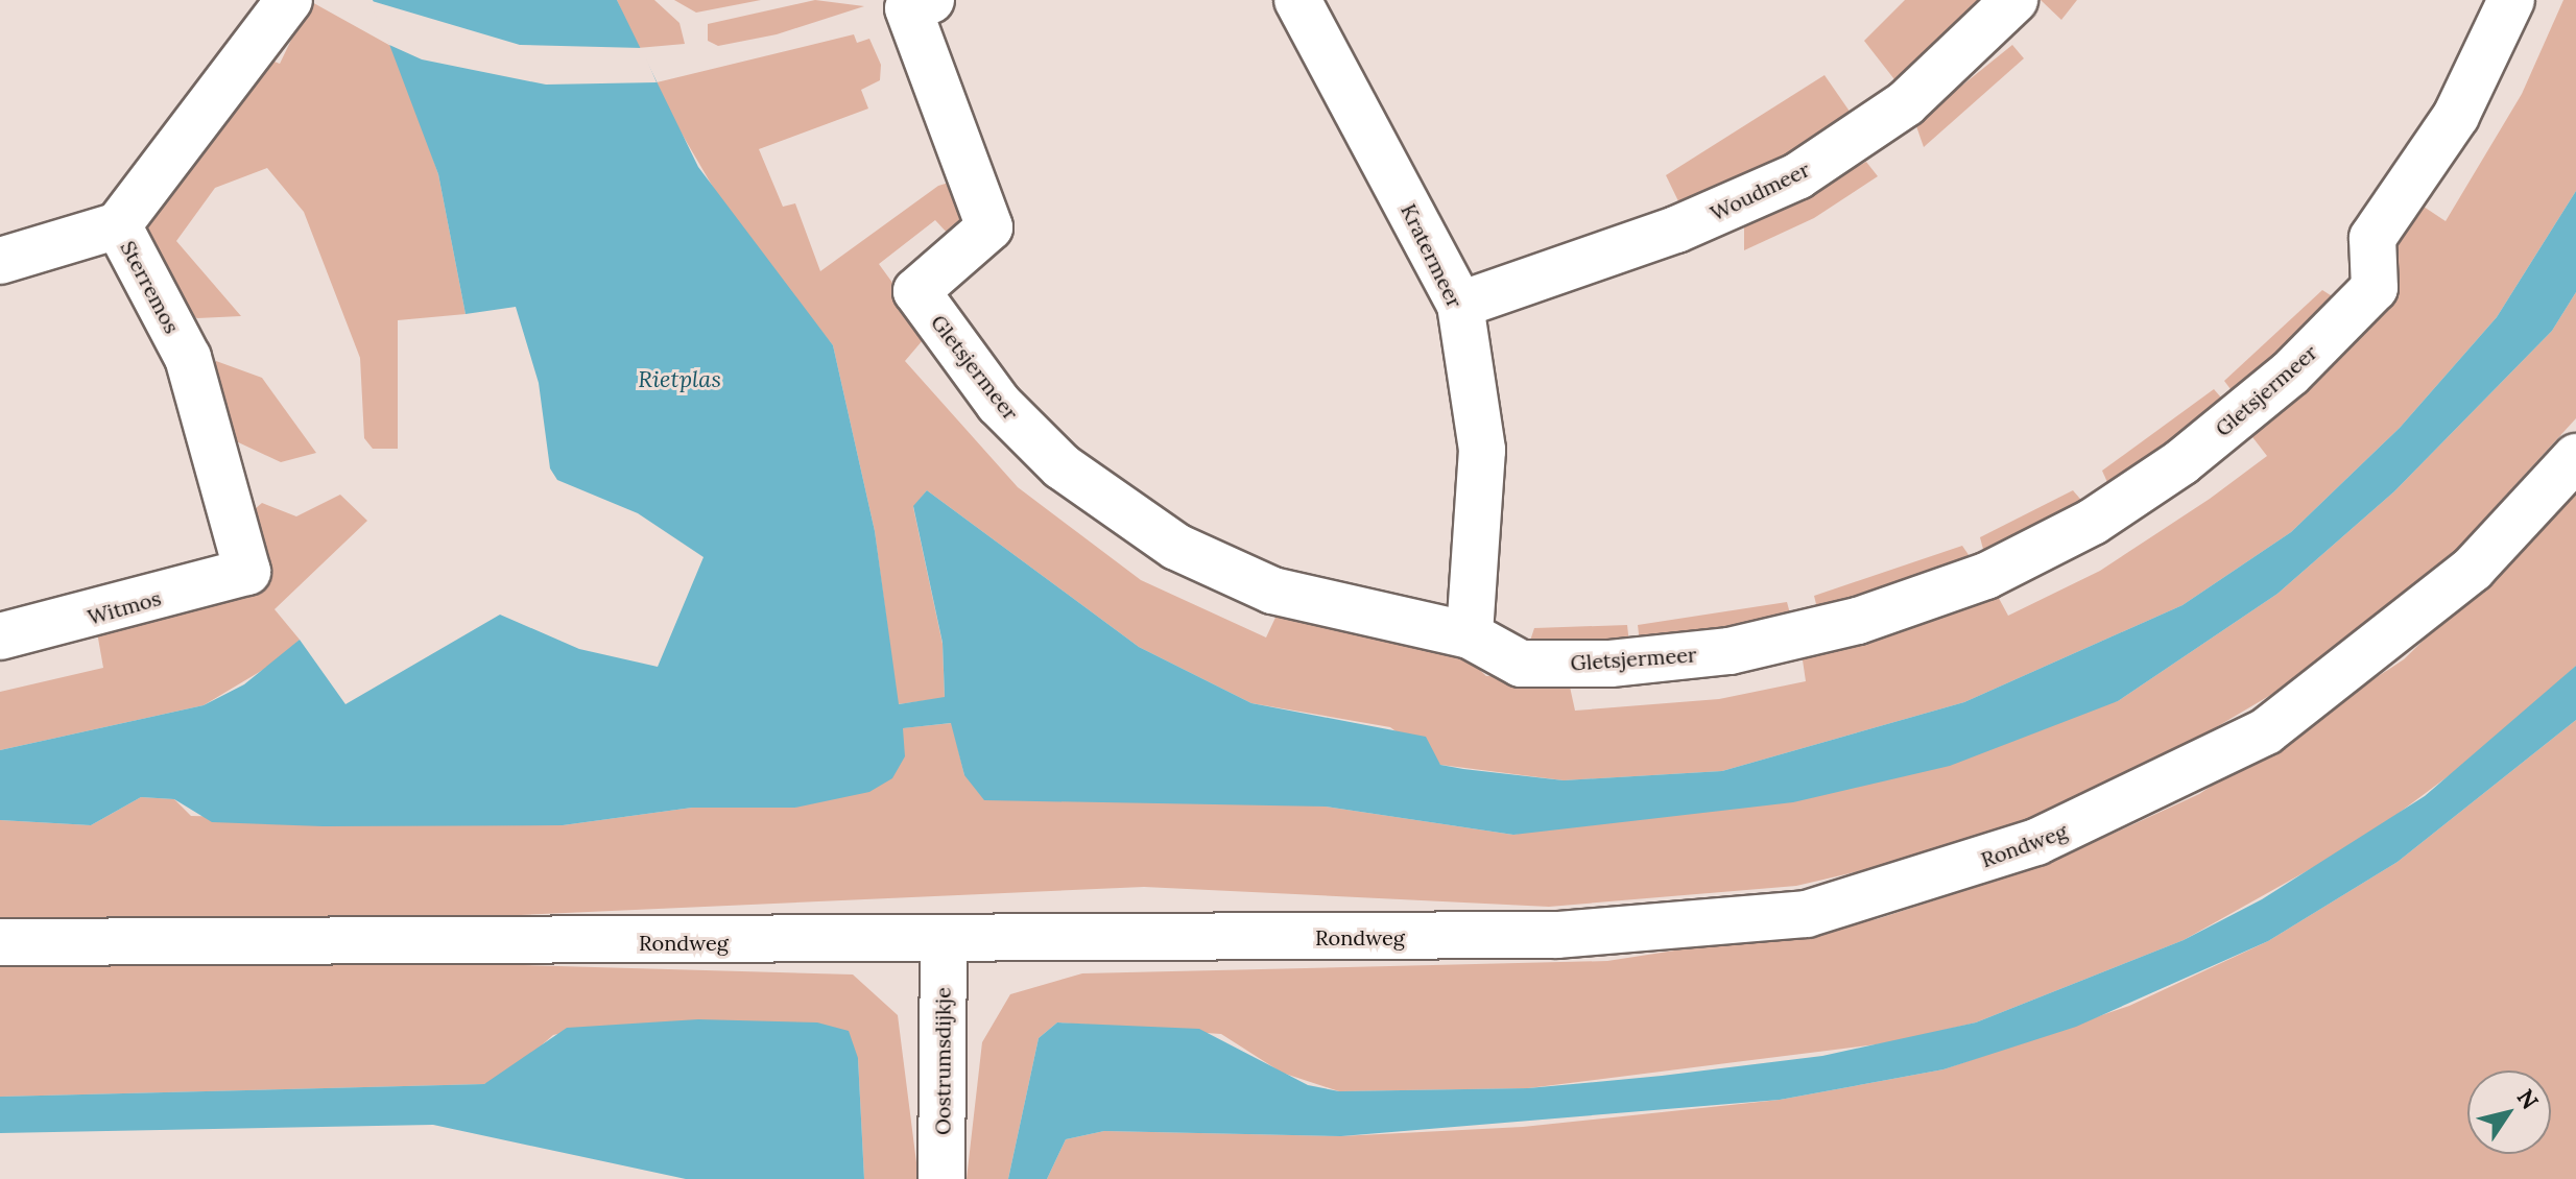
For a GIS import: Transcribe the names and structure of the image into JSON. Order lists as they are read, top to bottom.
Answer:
{
  "streets": {
    "street": [
      "Woudmeer",
      "Kratermeer",
      "Sterremos",
      "Gletsjermeer",
      "Witmos",
      "Rondweg",
      "Oostrumsdijkje"
    ]
  },
  "crossings": [
    ["Woudmeer", "Kratermeer"],
    ["Kratermeer", "Gletsjermeer"],
    ["Sterremos", "Witmos"],
    ["Rondweg", "Oostrumsdijkje"]
  ],
  "water": ["Rietplas"],
  "north": "top right"
}
